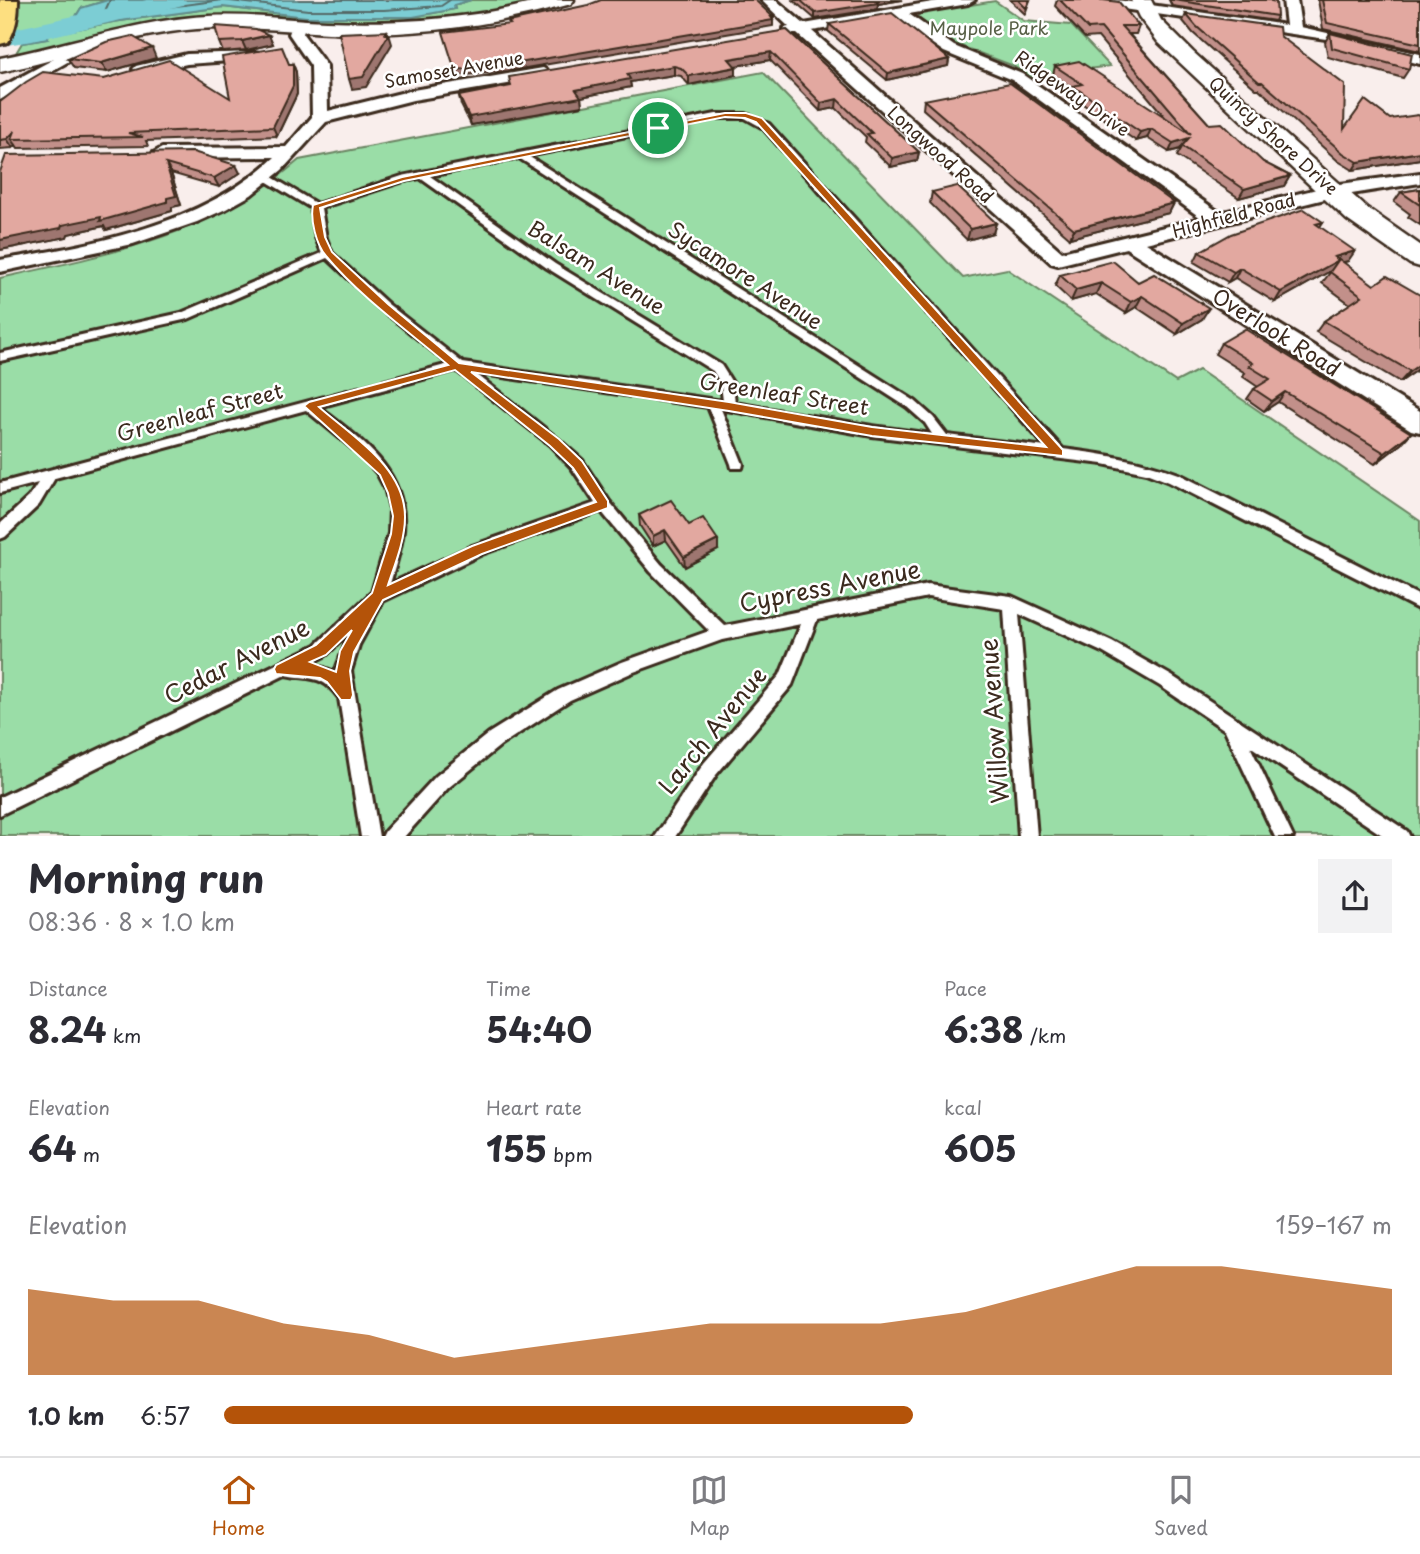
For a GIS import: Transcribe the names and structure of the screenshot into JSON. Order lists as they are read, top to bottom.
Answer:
{
  "streets": {
    "main road": ["Quincy Shore Drive"],
    "street": [
      "Samoset Avenue",
      "Ridgeway Drive",
      "Longwood Road",
      "Highfield Road",
      "Overlook Road"
    ],
    "lane": [
      "Balsam Avenue",
      "Sycamore Avenue",
      "Greenleaf Street",
      "Cypress Avenue",
      "Cedar Avenue",
      "Willow Avenue",
      "Larch Avenue"
    ]
  },
  "crossings": [
    ["Ridgeway Drive", "Highfield Road"],
    ["Quincy Shore Drive", "Highfield Road"],
    ["Longwood Road", "Highfield Road"],
    ["Longwood Road", "Overlook Road"],
    ["Highfield Road", "Overlook Road"],
    ["Balsam Avenue", "Greenleaf Street"],
    ["Sycamore Avenue", "Greenleaf Street"],
    ["Cypress Avenue", "Willow Avenue"],
    ["Cypress Avenue", "Larch Avenue"]
  ],
  "parks": ["Maypole Park"],
  "page": {
    "heading": ["Morning run", "08:36 · 8 × 1.0 km"],
    "stats": [
      ["Distance", "8.24 km"],
      ["Time", "54:40"],
      ["Pace", "6:38 /km"],
      ["Elevation", "64 m"],
      ["Heart rate", "155 bpm"],
      ["kcal", "605"]
    ],
    "chart": ["Elevation", "159–167 m"],
    "list": [
      {
        "name": "1.0 km",
        "note": "6:57"
      }
    ],
    "tabs": ["Home", "Map", "Saved"]
  }
}
